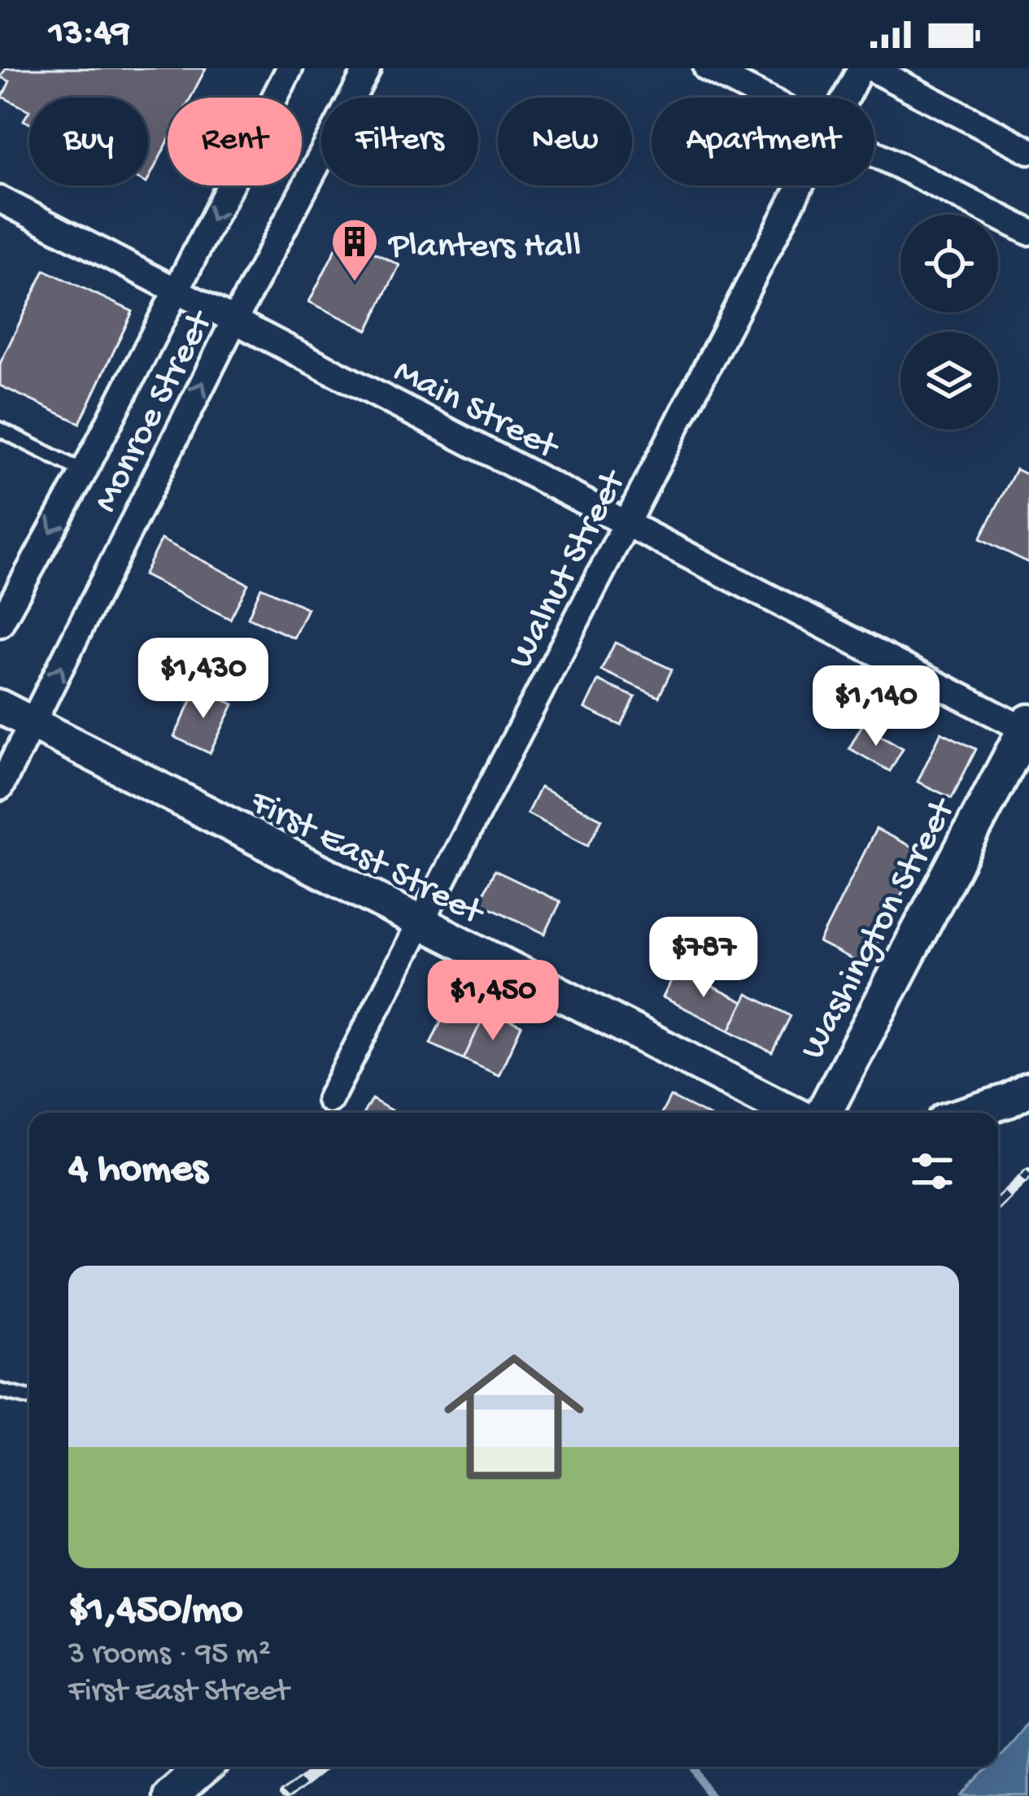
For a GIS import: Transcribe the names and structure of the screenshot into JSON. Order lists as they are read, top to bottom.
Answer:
{
  "streets": {
    "main road": ["Washington Street"],
    "street": [
      "Main Street",
      "Monroe Street",
      "Walnut Street",
      "First East Street"
    ]
  },
  "crossings": [
    ["Main Street", "Monroe Street"],
    ["Main Street", "Walnut Street"],
    ["Main Street", "Washington Street"],
    ["Monroe Street", "First East Street"],
    ["Walnut Street", "First East Street"]
  ],
  "places": {
    "building": ["Planters Hall"]
  },
  "page": {
    "status": "13:49",
    "chip": [
      "Buy",
      "Rent",
      "Filters",
      "New",
      "Apartment"
    ],
    "price": [
      "$1,430",
      "$1,140",
      "$787",
      "$1,450"
    ],
    "heading": "4 homes",
    "list": [
      {
        "name": "$1,450/mo",
        "note": "3 rooms · 95 m² · First East Street"
      }
    ]
  }
}
